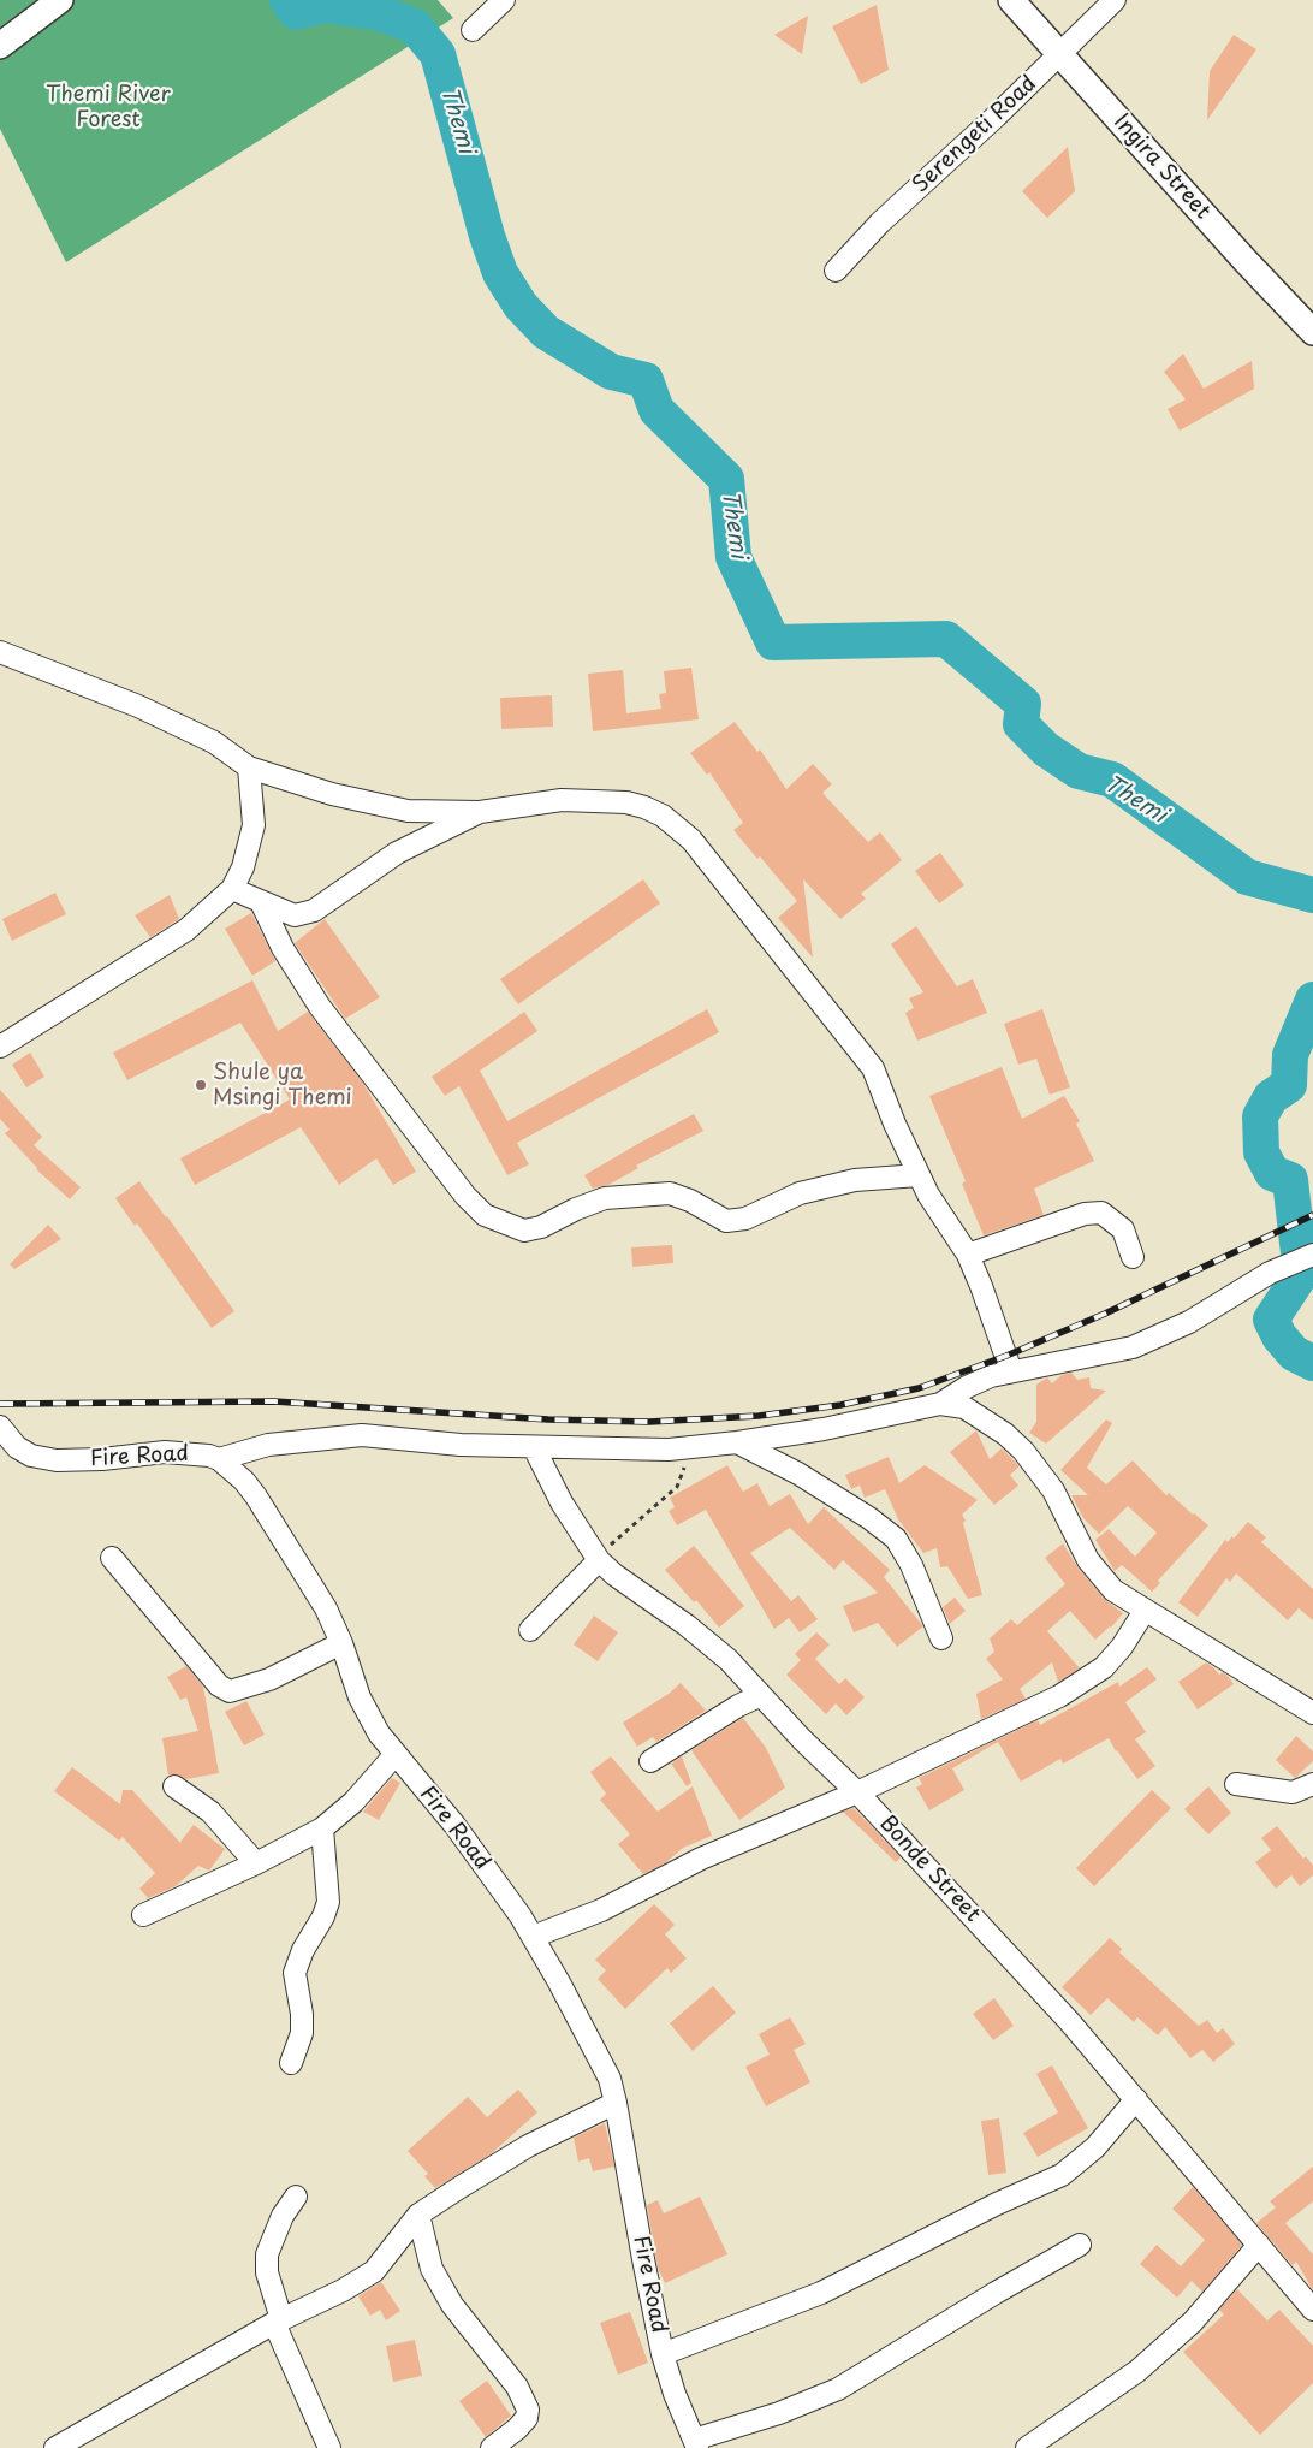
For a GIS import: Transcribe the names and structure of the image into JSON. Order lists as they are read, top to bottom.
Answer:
{
  "streets": {
    "street": [
      "Serengeti Road",
      "Ingira Street",
      "Fire Road",
      "Bonde Street"
    ]
  },
  "crossings": [
    ["Serengeti Road", "Ingira Street"]
  ],
  "water": ["Themi"],
  "parks": ["Themi River Forest"],
  "places": ["Shule ya Msingi Themi"]
}
